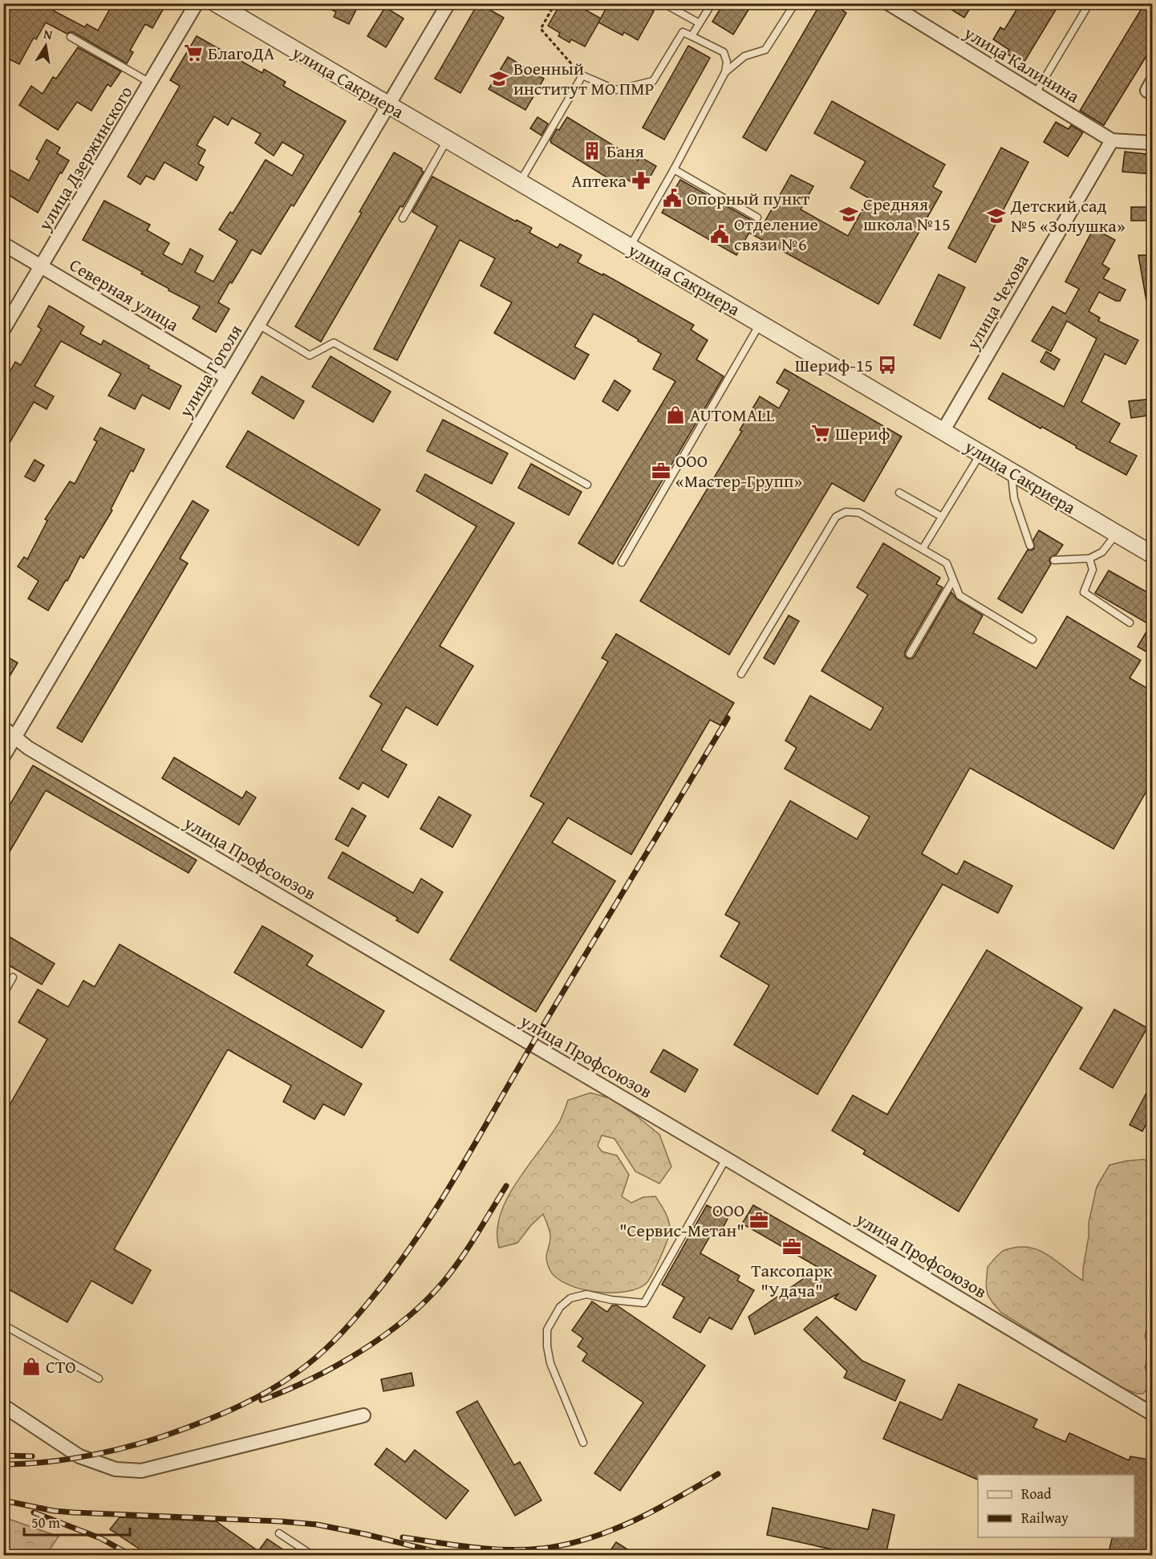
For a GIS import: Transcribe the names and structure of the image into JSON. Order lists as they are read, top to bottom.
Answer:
{
  "streets": {
    "street": [
      "улица Калинина",
      "улица Сакриера",
      "улица Дзержинского",
      "Северная улица",
      "улица Чехова",
      "улица Гоголя",
      "улица Профсоюзов"
    ]
  },
  "crossings": [
    ["улица Калинина", "улица Чехова"],
    ["улица Сакриера", "улица Чехова"],
    ["улица Сакриера", "улица Гоголя"],
    ["улица Дзержинского", "Северная улица"],
    ["Северная улица", "улица Гоголя"],
    ["улица Гоголя", "улица Профсоюзов"]
  ],
  "places": {
    "supermarket": ["БлагоДА", "Шериф"],
    "school or university": ["Военный институт МО ПМР", "Средняя школа №15", "Детский сад №5 «Золушка»"],
    "building": ["Баня"],
    "pharmacy": ["Аптека"],
    "public building": ["Опорный пункт", "Отделение связи №6"],
    "bus stop": ["Шериф-15"],
    "shop": ["AUTOMALL", "СТО"],
    "office": ["ООО «Мастер-Групп»", "ООО \"Сервис-Метан\"", "Таксопарк \"Удача\""]
  },
  "legend": ["Road", "Railway"],
  "scale_bar": "50 m",
  "north": "top"
}
